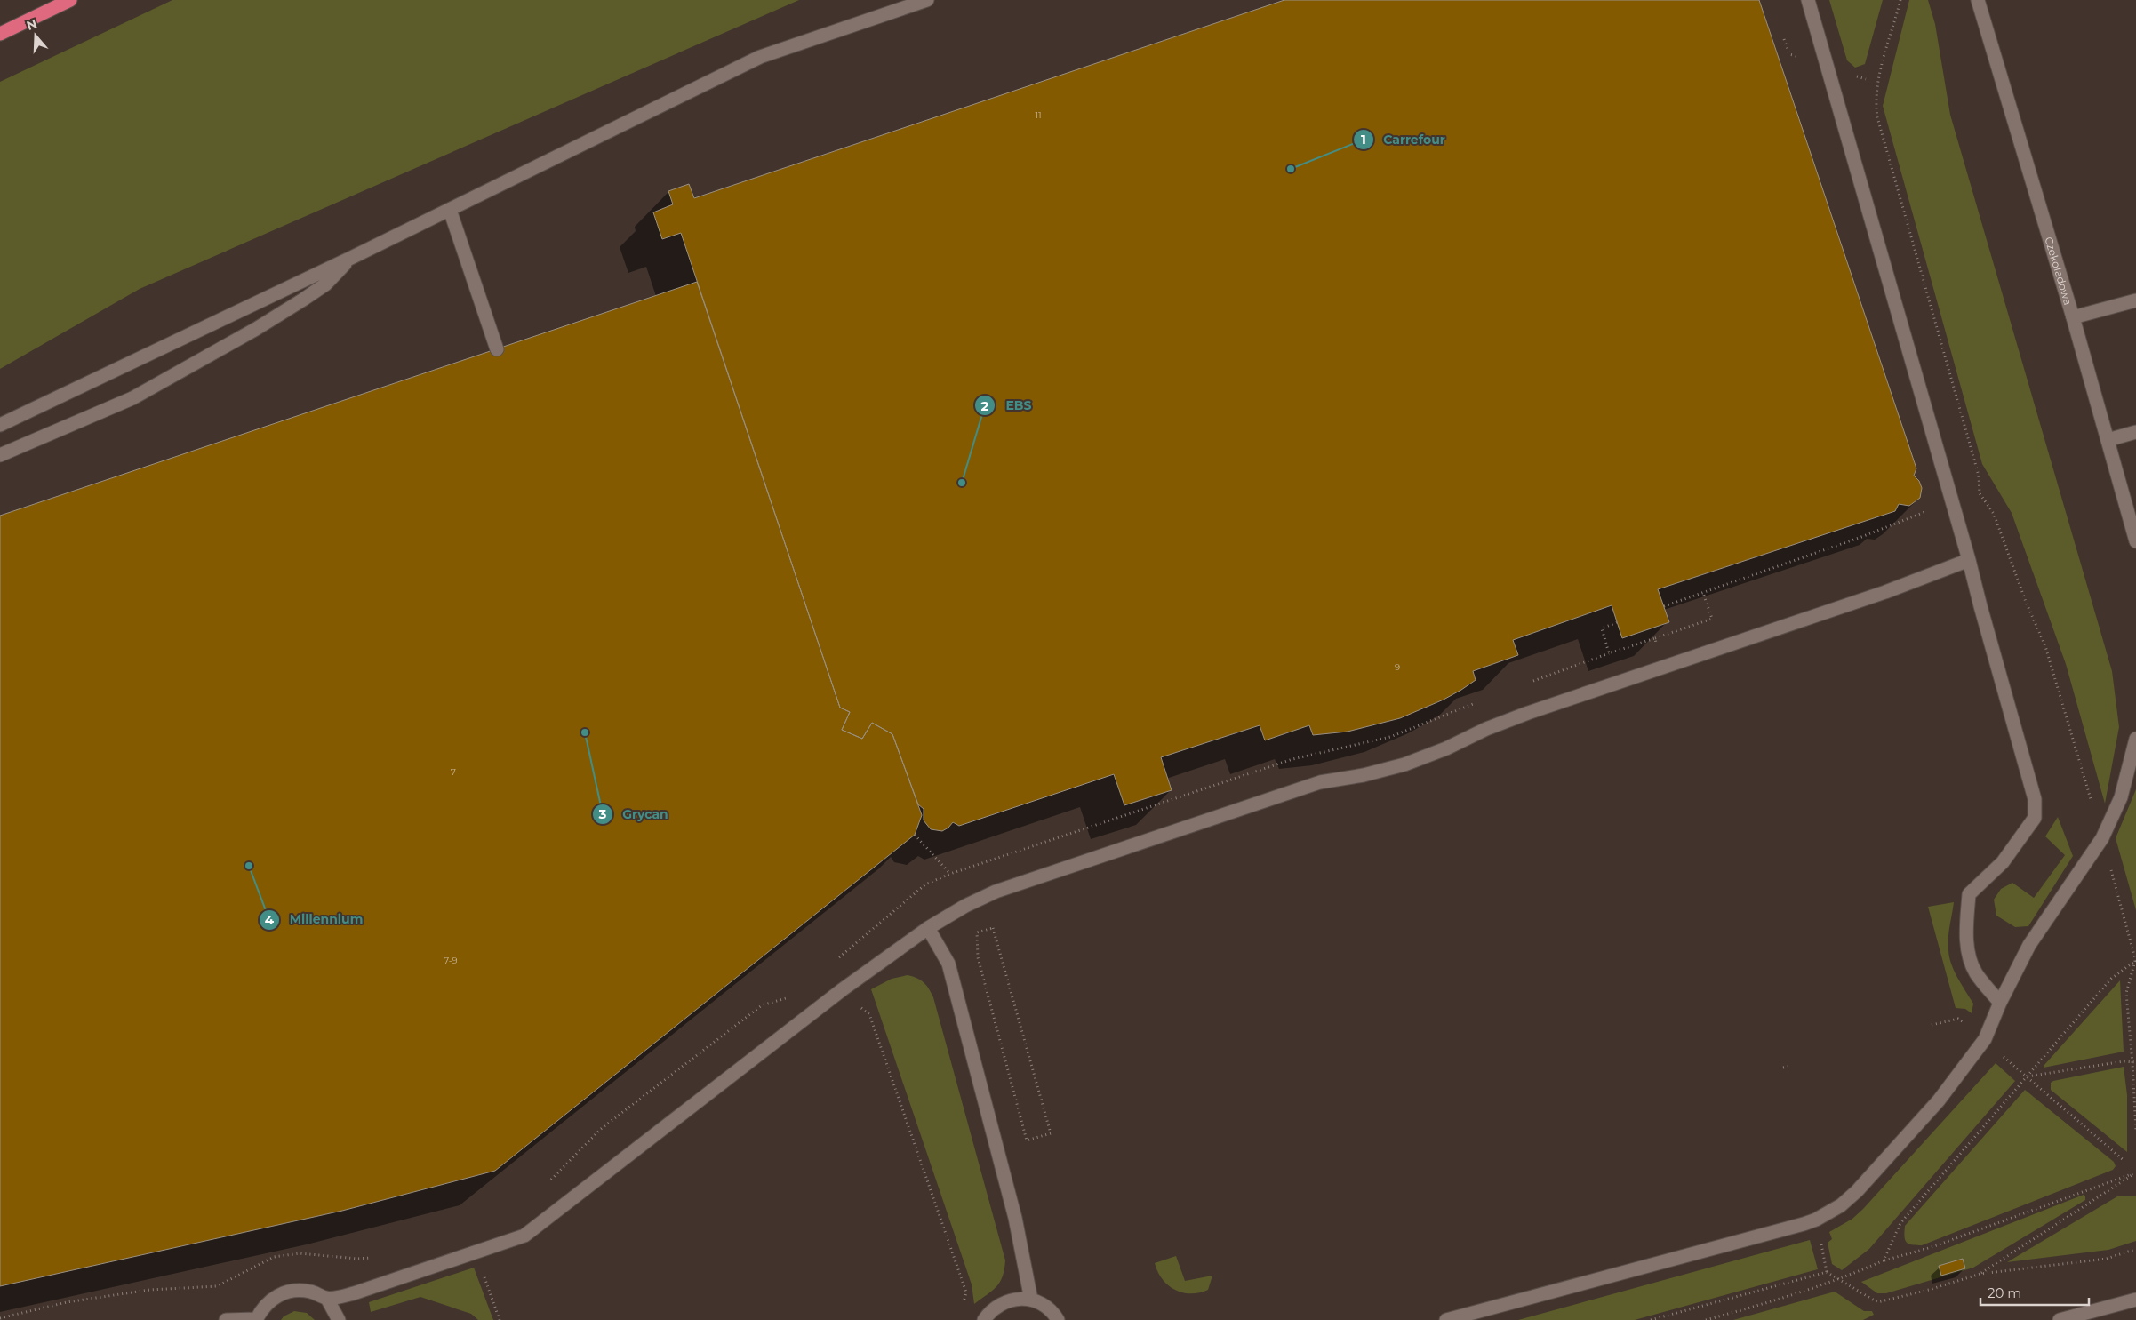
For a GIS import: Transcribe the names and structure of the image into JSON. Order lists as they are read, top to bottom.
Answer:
{
  "streets": {
    "street": ["Czekoladowa"]
  },
  "places": [
    "Carrefour",
    "EBS",
    "Grycan",
    "Millennium"
  ],
  "house_numbers": [
    "11",
    "9",
    "7",
    "7-9"
  ],
  "scale_bar": "20 m",
  "north": "top"
}
